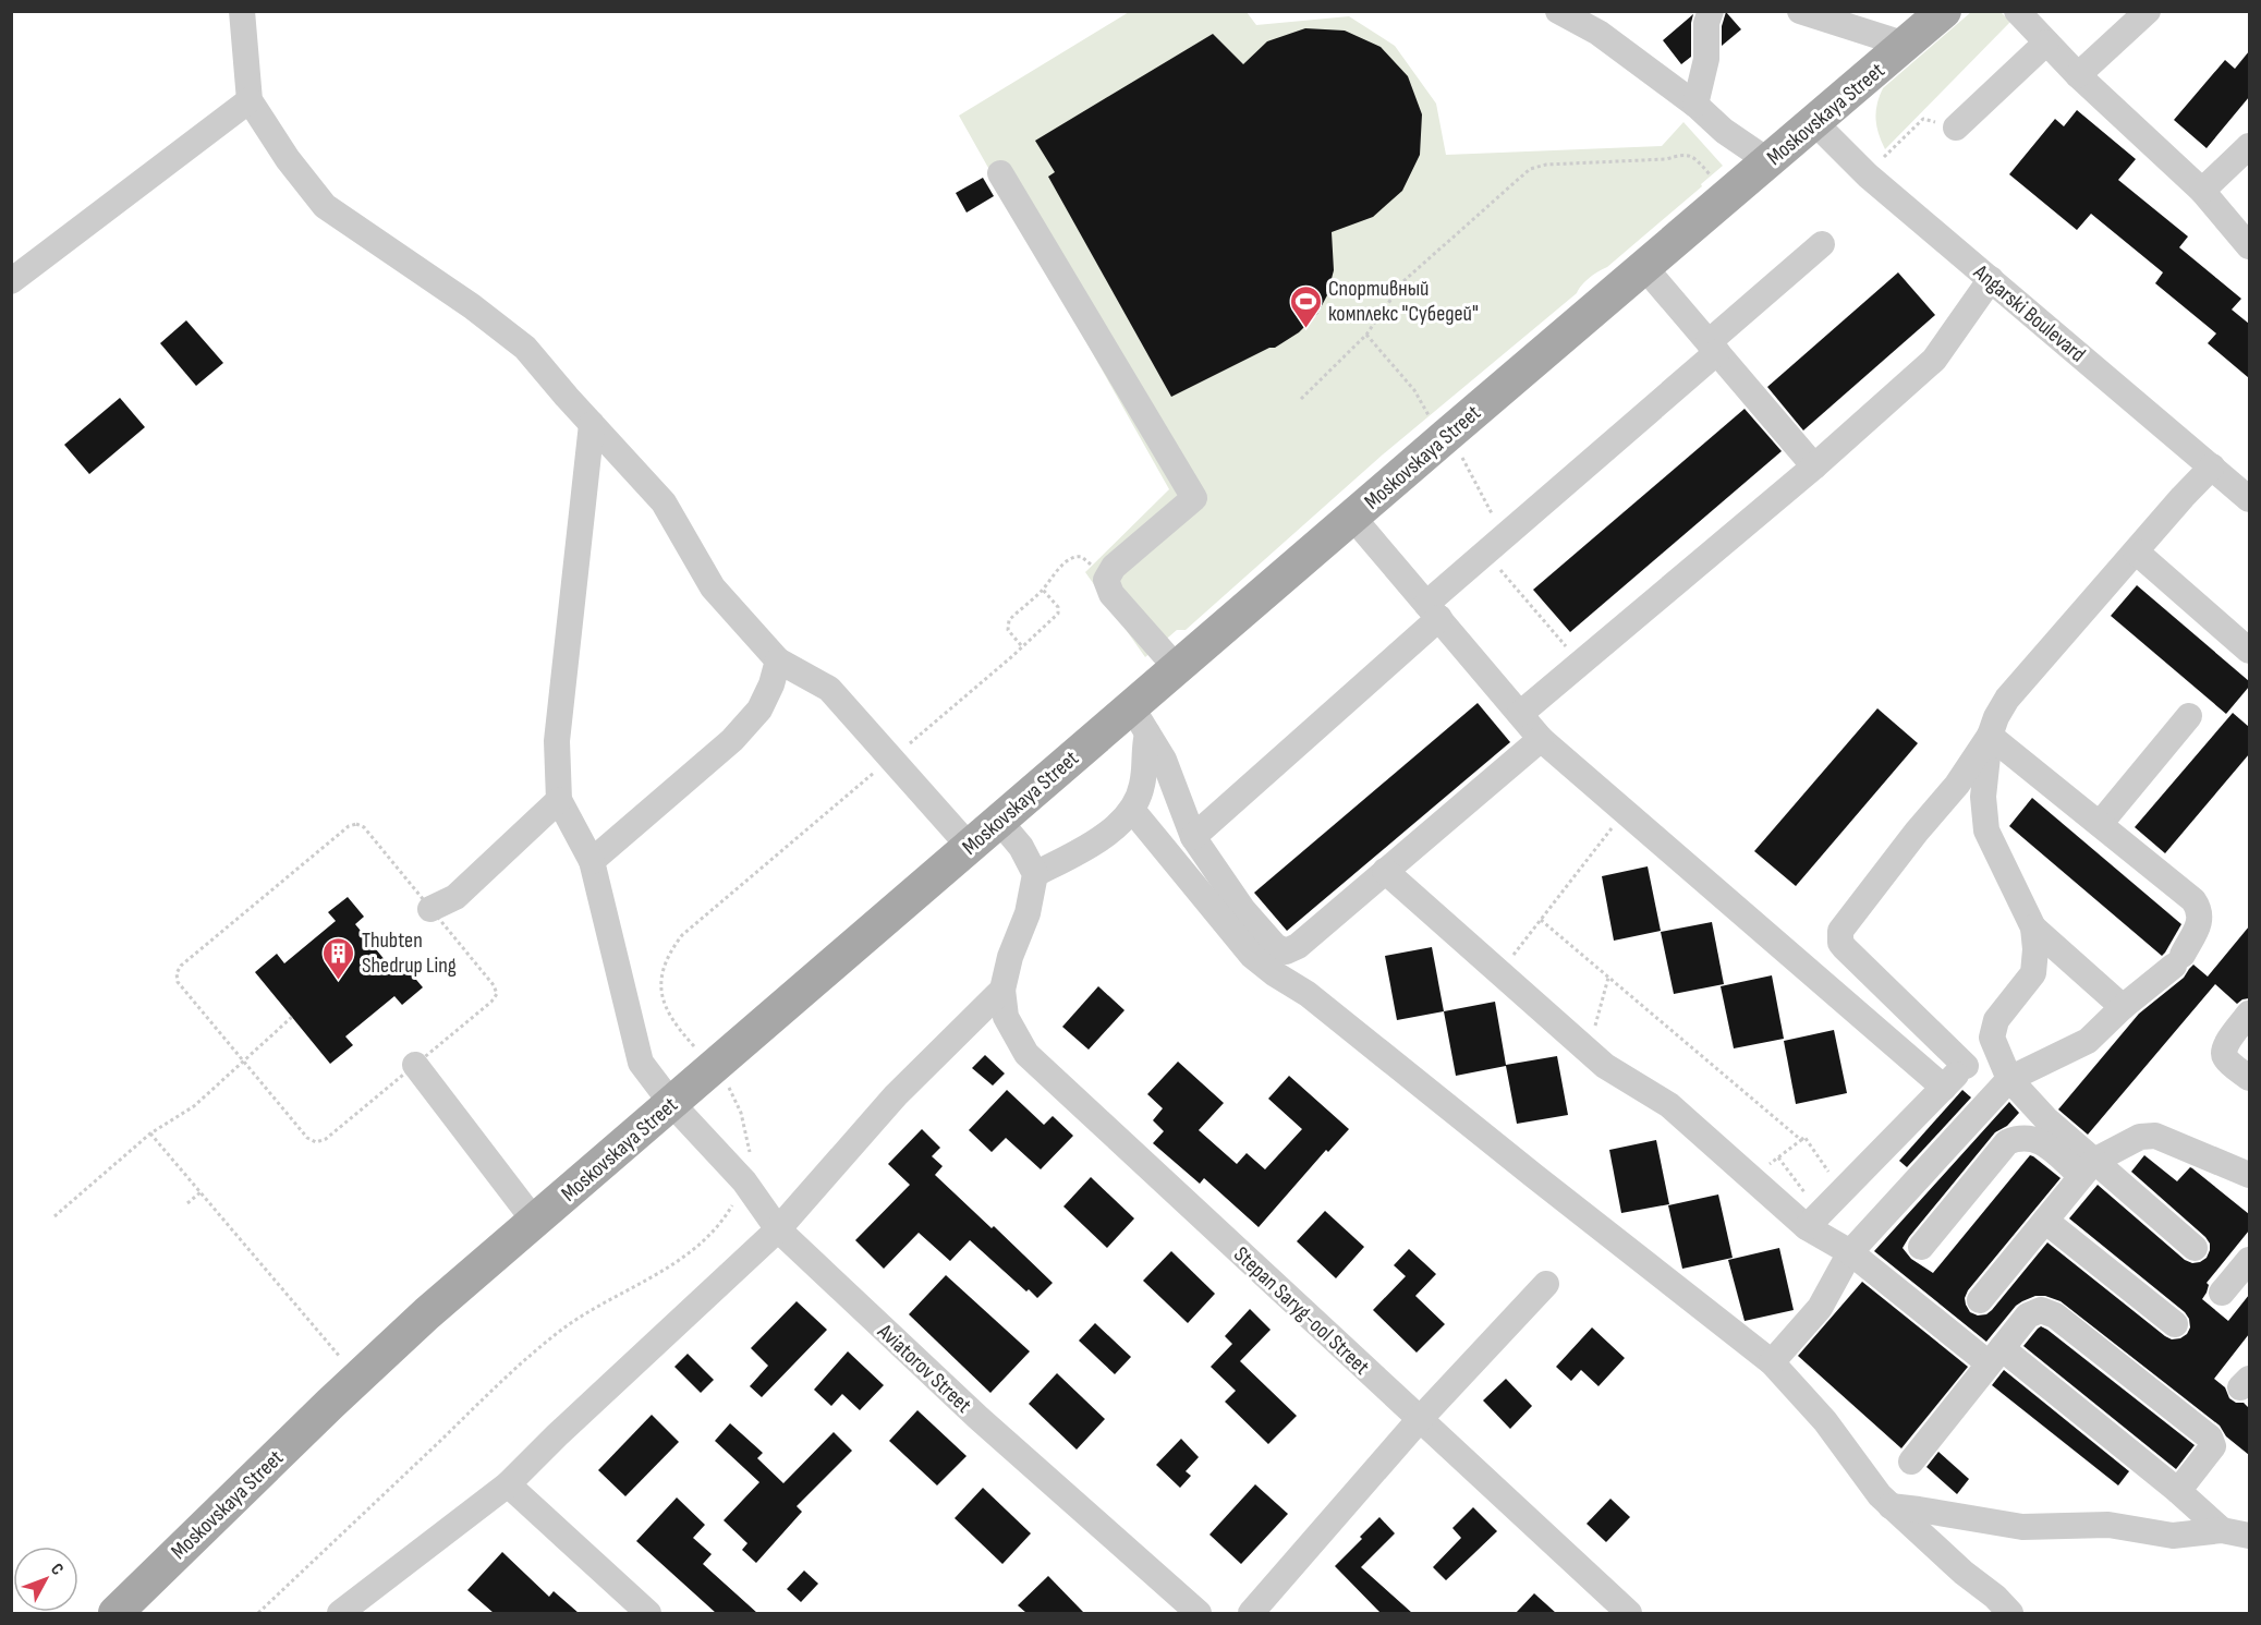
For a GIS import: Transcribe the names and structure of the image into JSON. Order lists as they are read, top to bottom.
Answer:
{
  "streets": {
    "main road": ["Moskovskaya Street"],
    "street": ["Angarski Boulevard", "Stepan Saryg-ool Street", "Aviatorov Street"]
  },
  "crossings": [
    ["Moskovskaya Street", "Angarski Boulevard"],
    ["Moskovskaya Street", "Aviatorov Street"]
  ],
  "places": {
    "sports": ["Спортивный комплекс \"Субедей\""],
    "building": ["Thubten Shedrup Ling"]
  },
  "north": "top right"
}
